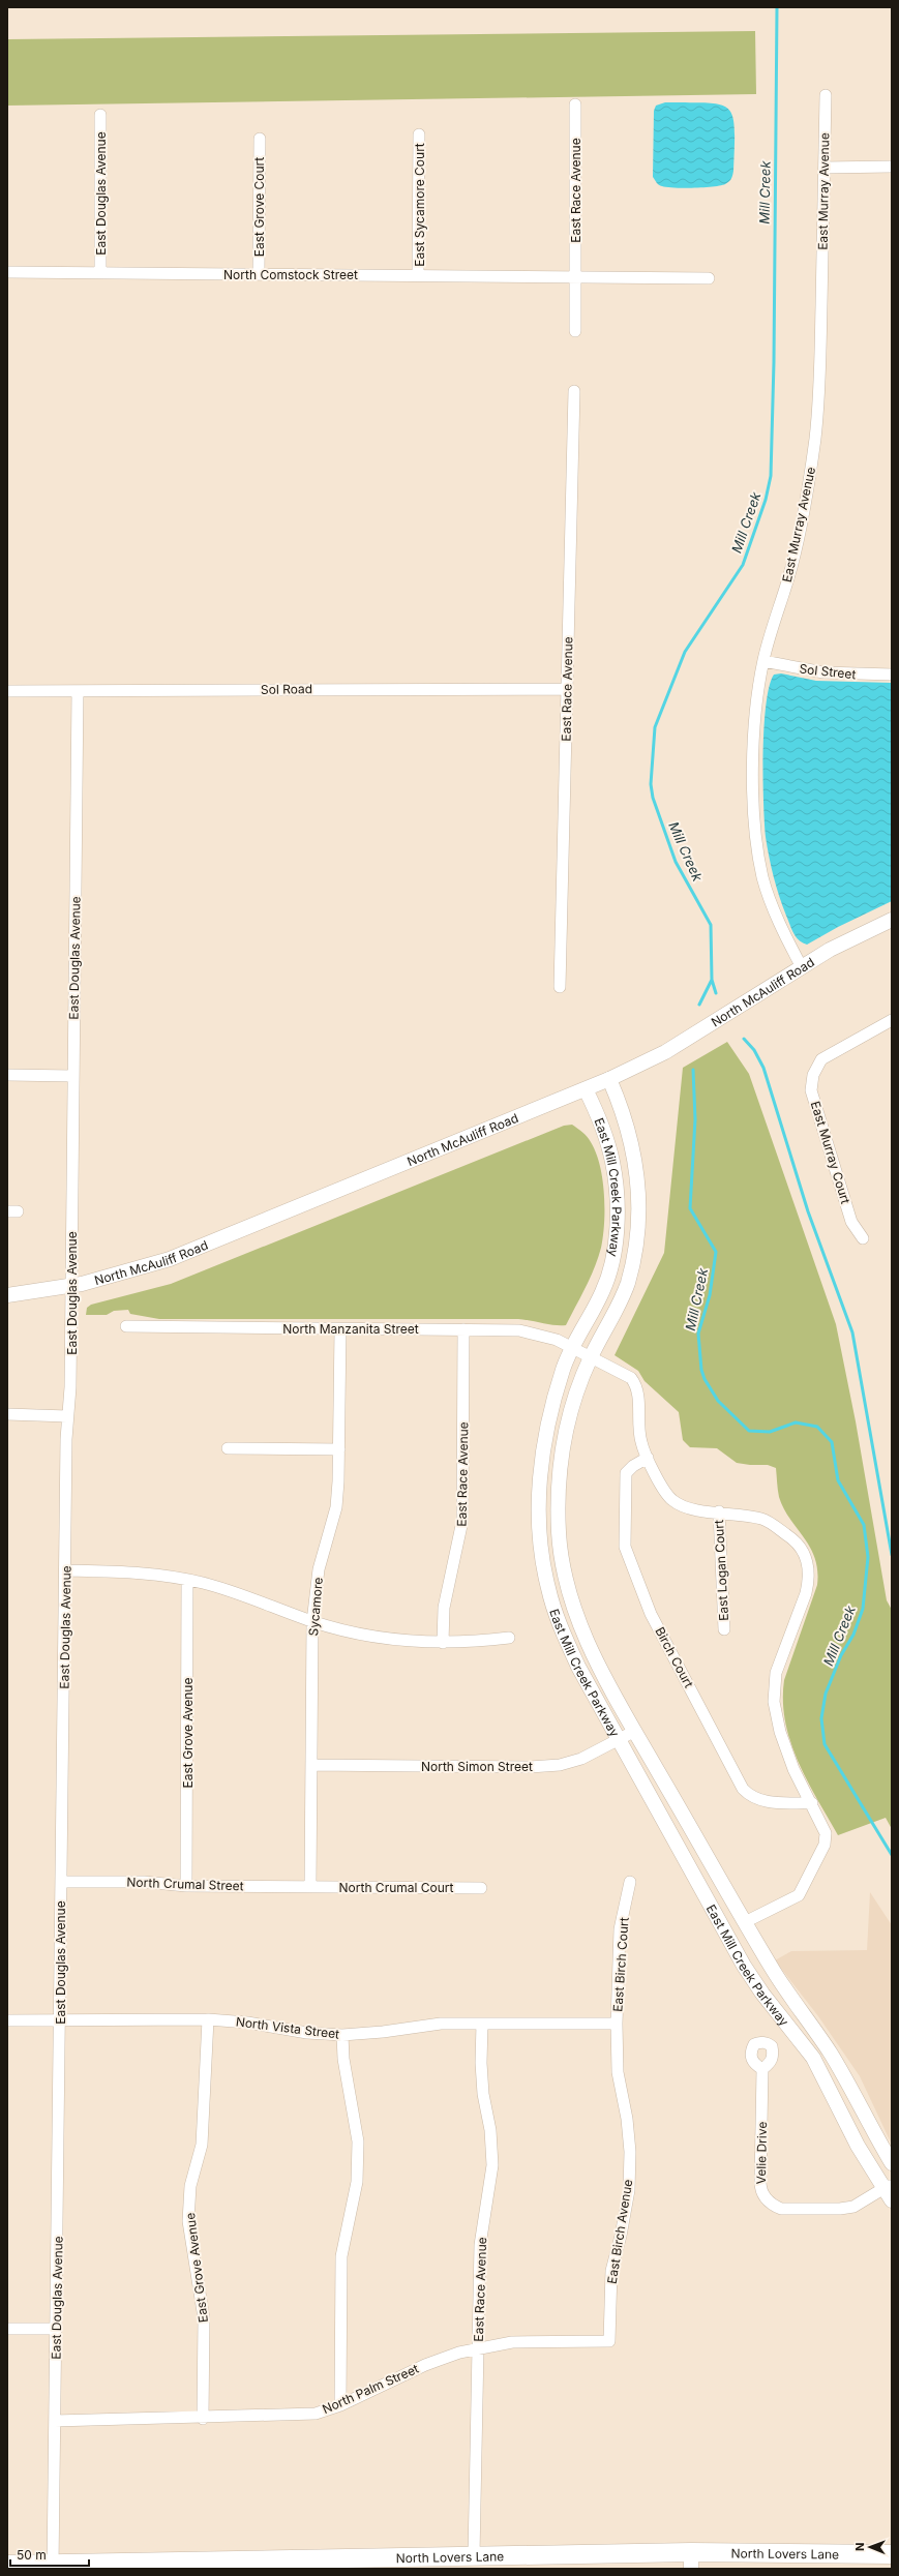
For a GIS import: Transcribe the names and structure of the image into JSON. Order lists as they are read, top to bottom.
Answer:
{
  "streets": {
    "main road": ["North Lovers Lane"],
    "street": [
      "East Race Avenue",
      "East Murray Avenue",
      "East Douglas Avenue",
      "East Sycamore Court",
      "East Grove Court",
      "North Comstock Street",
      "Sol Street",
      "Sol Road",
      "North McAuliff Road",
      "East Murray Court",
      "East Mill Creek Parkway",
      "North Manzanita Street",
      "East Logan Court",
      "Sycamore",
      "Birch Court",
      "East Grove Avenue",
      "North Simon Street",
      "North Crumal Street",
      "North Crumal Court",
      "East Birch Court",
      "North Vista Street",
      "Velie Drive",
      "East Birch Avenue",
      "North Palm Street"
    ]
  },
  "crossings": [
    ["East Race Avenue", "North Comstock Street"],
    ["East Race Avenue", "Sol Road"],
    ["East Race Avenue", "North Manzanita Street"],
    ["East Race Avenue", "North Vista Street"],
    ["East Race Avenue", "North Palm Street"],
    ["East Race Avenue", "North Lovers Lane"],
    ["East Murray Avenue", "Sol Street"],
    ["East Murray Avenue", "North McAuliff Road"],
    ["East Douglas Avenue", "North Comstock Street"],
    ["East Douglas Avenue", "Sol Road"],
    ["East Douglas Avenue", "North McAuliff Road"],
    ["East Douglas Avenue", "North Crumal Street"],
    ["East Douglas Avenue", "North Vista Street"],
    ["East Douglas Avenue", "North Palm Street"],
    ["East Douglas Avenue", "North Lovers Lane"],
    ["East Sycamore Court", "North Comstock Street"],
    ["East Grove Court", "North Comstock Street"],
    ["North McAuliff Road", "East Mill Creek Parkway"],
    ["East Mill Creek Parkway", "North Manzanita Street"],
    ["East Mill Creek Parkway", "North Simon Street"],
    ["East Mill Creek Parkway", "Velie Drive"],
    ["North Manzanita Street", "Sycamore"],
    ["North Manzanita Street", "Birch Court"],
    ["Sycamore", "North Simon Street"],
    ["Sycamore", "North Crumal Street"],
    ["Sycamore", "North Crumal Court"],
    ["East Grove Avenue", "North Crumal Street"],
    ["East Grove Avenue", "North Vista Street"],
    ["East Grove Avenue", "North Palm Street"],
    ["North Crumal Street", "North Crumal Court"],
    ["East Birch Court", "North Vista Street"],
    ["East Birch Court", "East Birch Avenue"],
    ["North Vista Street", "East Birch Avenue"],
    ["East Birch Avenue", "North Palm Street"]
  ],
  "water": ["Mill Creek"],
  "scale_bar": "50 m",
  "north": "left"
}
